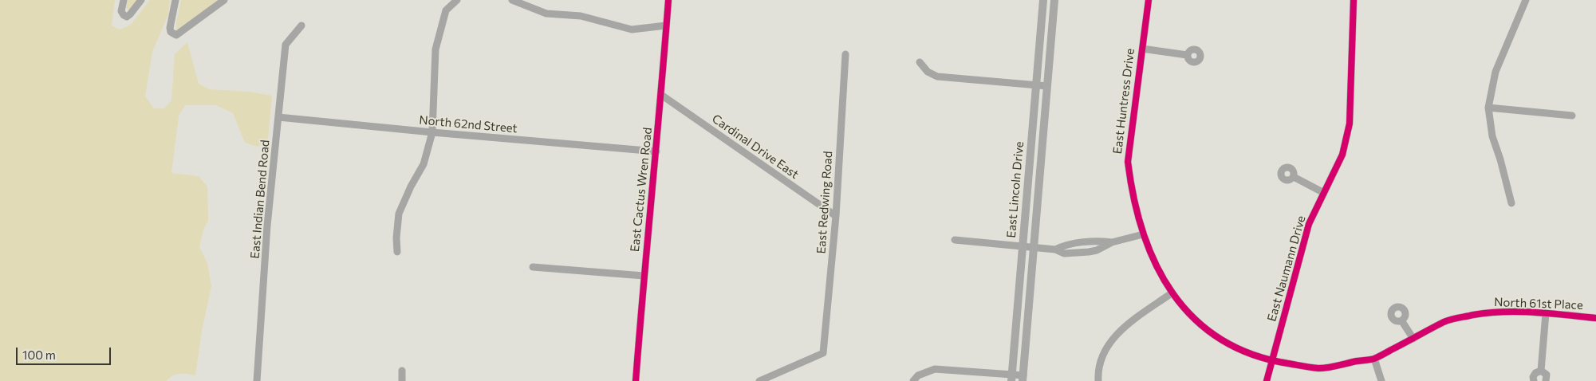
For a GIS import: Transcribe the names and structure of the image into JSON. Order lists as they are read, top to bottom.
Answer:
{
  "streets": {
    "main road": ["East Lincoln Drive"],
    "street": [
      "East Huntress Drive",
      "North 62nd Street",
      "Cardinal Drive East",
      "East Cactus Wren Road",
      "East Indian Bend Road",
      "East Redwing Road",
      "East Naumann Drive",
      "North 61st Place"
    ]
  },
  "crossings": [
    ["East Huntress Drive", "North 61st Place"],
    ["North 62nd Street", "East Cactus Wren Road"],
    ["North 62nd Street", "East Indian Bend Road"],
    ["Cardinal Drive East", "East Cactus Wren Road"],
    ["Cardinal Drive East", "East Redwing Road"],
    ["East Naumann Drive", "North 61st Place"]
  ],
  "scale_bar": "100 m"
}
